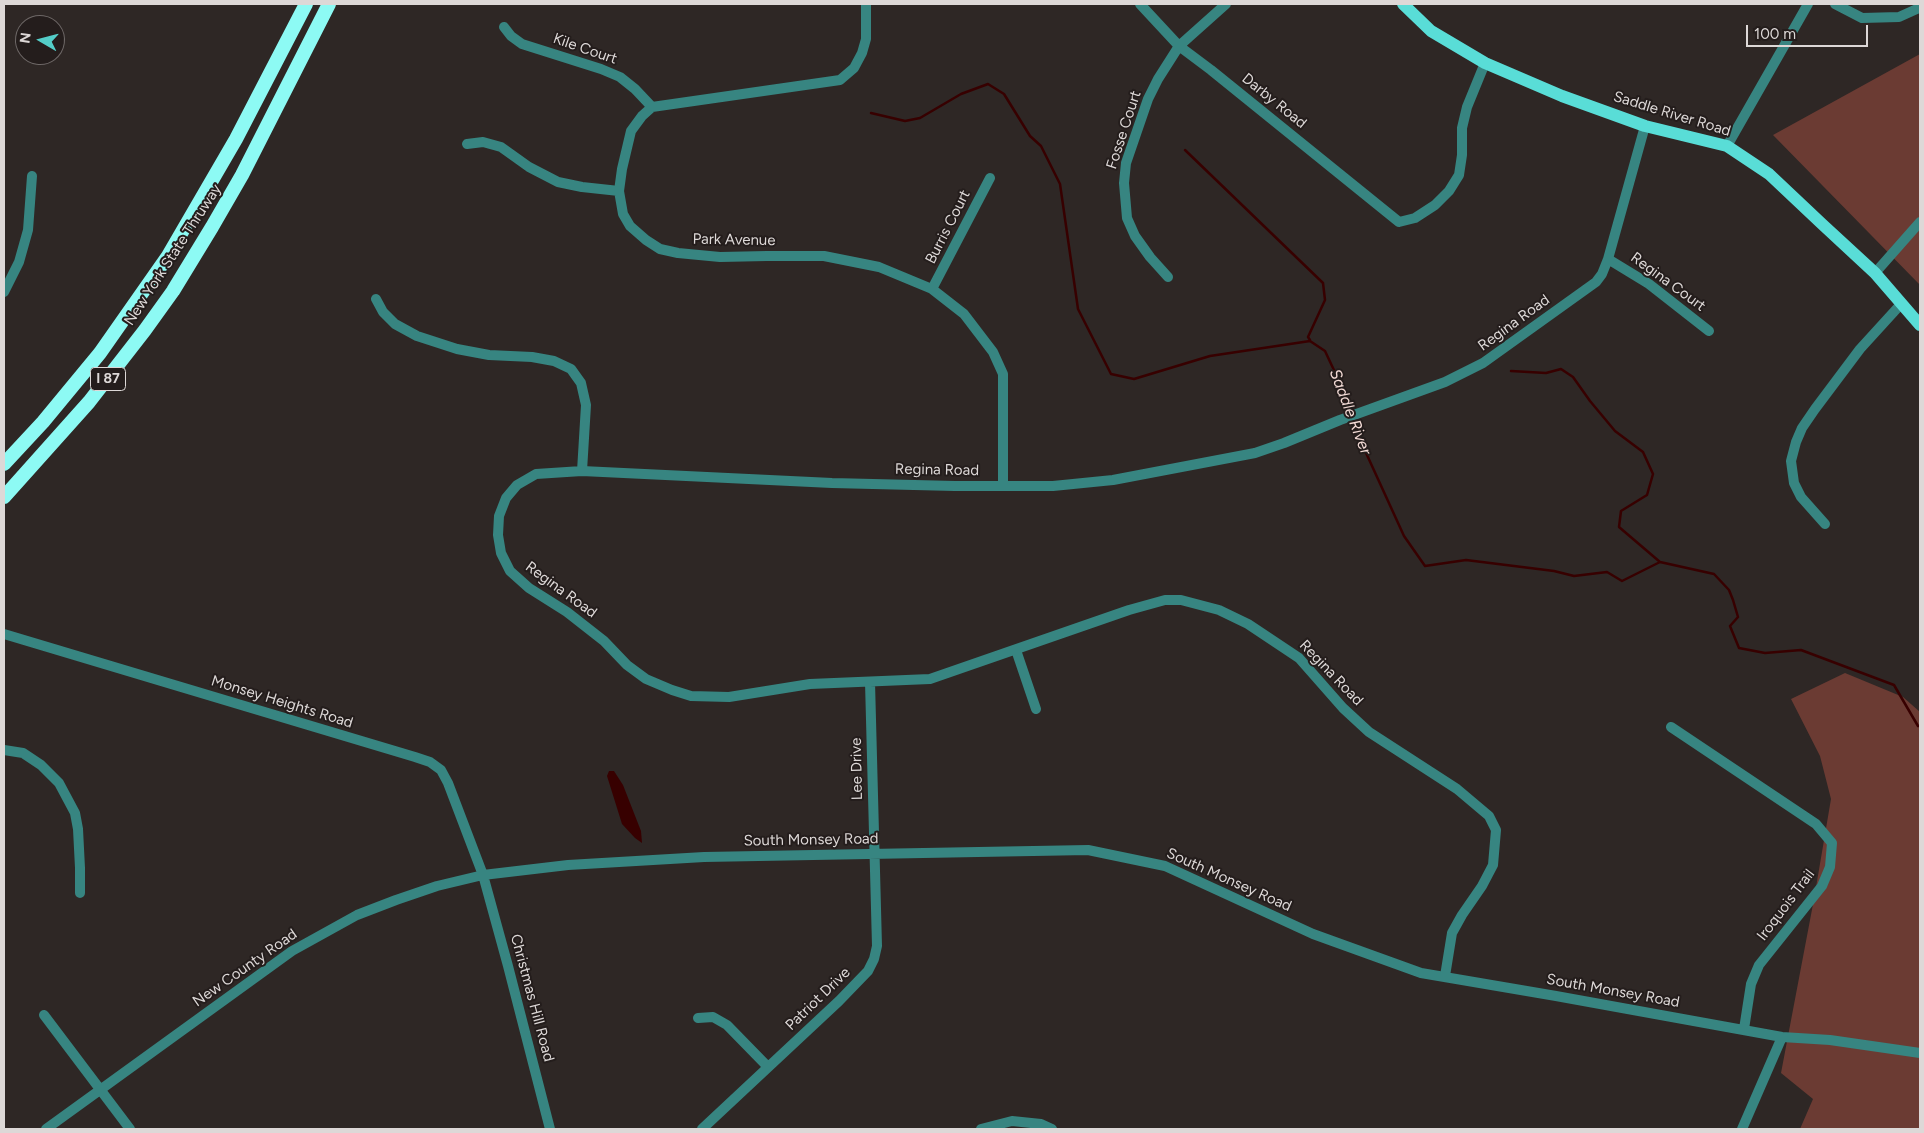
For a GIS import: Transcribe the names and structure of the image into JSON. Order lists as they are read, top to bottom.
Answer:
{
  "streets": {
    "highway": ["New York State Thruway", "I 87"],
    "main road": ["Saddle River Road"],
    "street": [
      "Kile Court",
      "Darby Road",
      "Fosse Court",
      "Burris Court",
      "Park Avenue",
      "Regina Court",
      "Regina Road",
      "Monsey Heights Road",
      "Lee Drive",
      "South Monsey Road",
      "Iroquois Trail",
      "New County Road",
      "Christmas Hill Road",
      "Patriot Drive"
    ]
  },
  "crossings": [
    ["Kile Court", "Park Avenue"],
    ["Darby Road", "Saddle River Road"],
    ["Darby Road", "Fosse Court"],
    ["Saddle River Road", "Regina Road"],
    ["Burris Court", "Park Avenue"],
    ["Park Avenue", "Regina Road"],
    ["Regina Court", "Regina Road"],
    ["Regina Road", "Lee Drive"],
    ["Regina Road", "South Monsey Road"],
    ["Monsey Heights Road", "South Monsey Road"],
    ["Monsey Heights Road", "New County Road"],
    ["Monsey Heights Road", "Christmas Hill Road"],
    ["Lee Drive", "South Monsey Road"],
    ["Lee Drive", "Patriot Drive"],
    ["South Monsey Road", "Iroquois Trail"],
    ["South Monsey Road", "New County Road"],
    ["South Monsey Road", "Christmas Hill Road"],
    ["South Monsey Road", "Patriot Drive"],
    ["New County Road", "Christmas Hill Road"]
  ],
  "water": ["Saddle River"],
  "scale_bar": "100 m",
  "north": "left"
}
